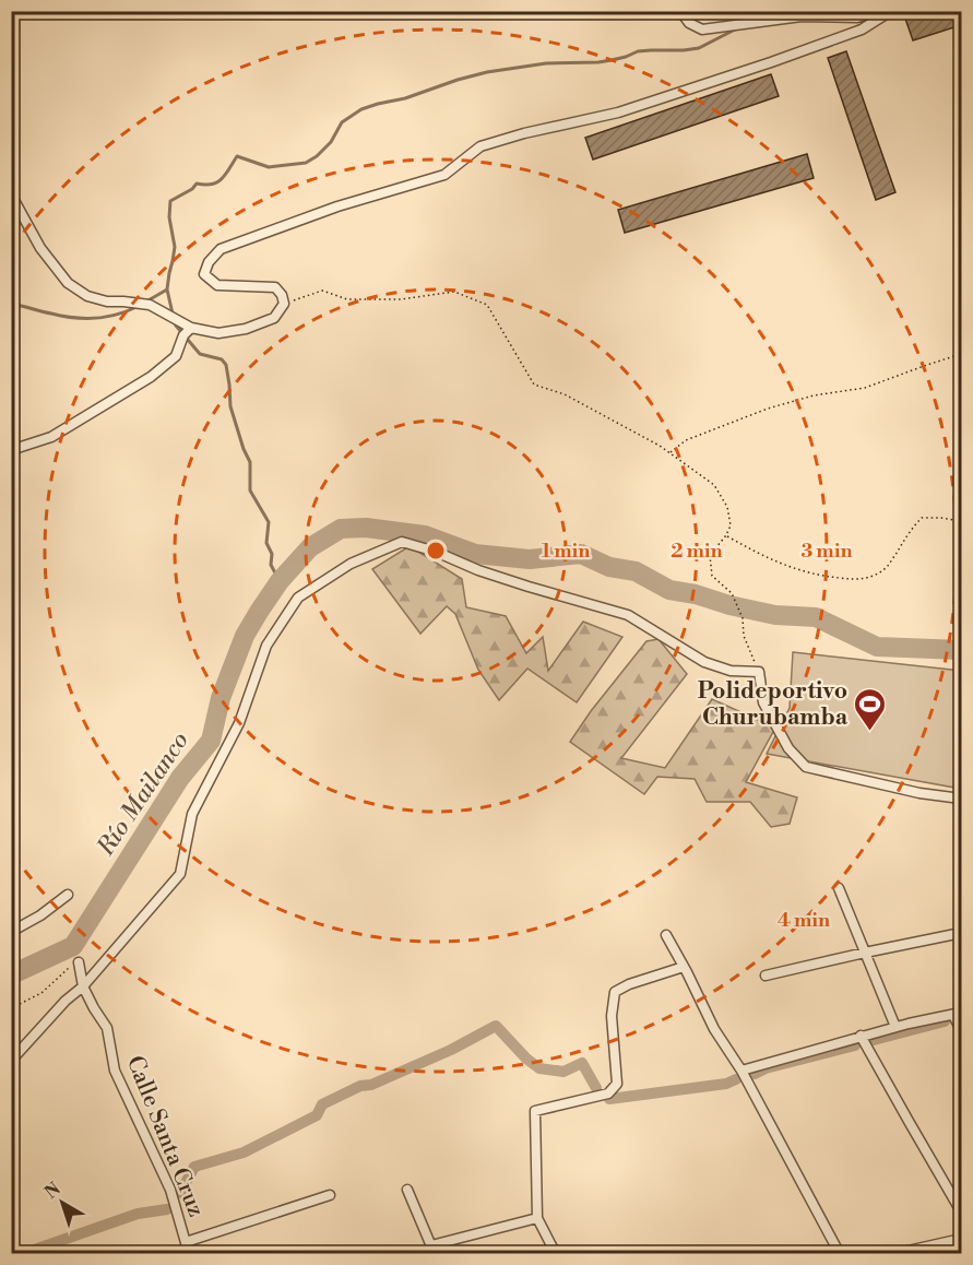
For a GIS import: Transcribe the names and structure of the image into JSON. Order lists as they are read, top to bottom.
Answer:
{
  "streets": {
    "street": ["Calle Santa Cruz"]
  },
  "water": ["Río Mailanco"],
  "places": {
    "sports": ["Polideportivo Churubamba"]
  },
  "north": "top left",
  "rings": [
    "1 min",
    "2 min",
    "3 min",
    "4 min"
  ]
}
